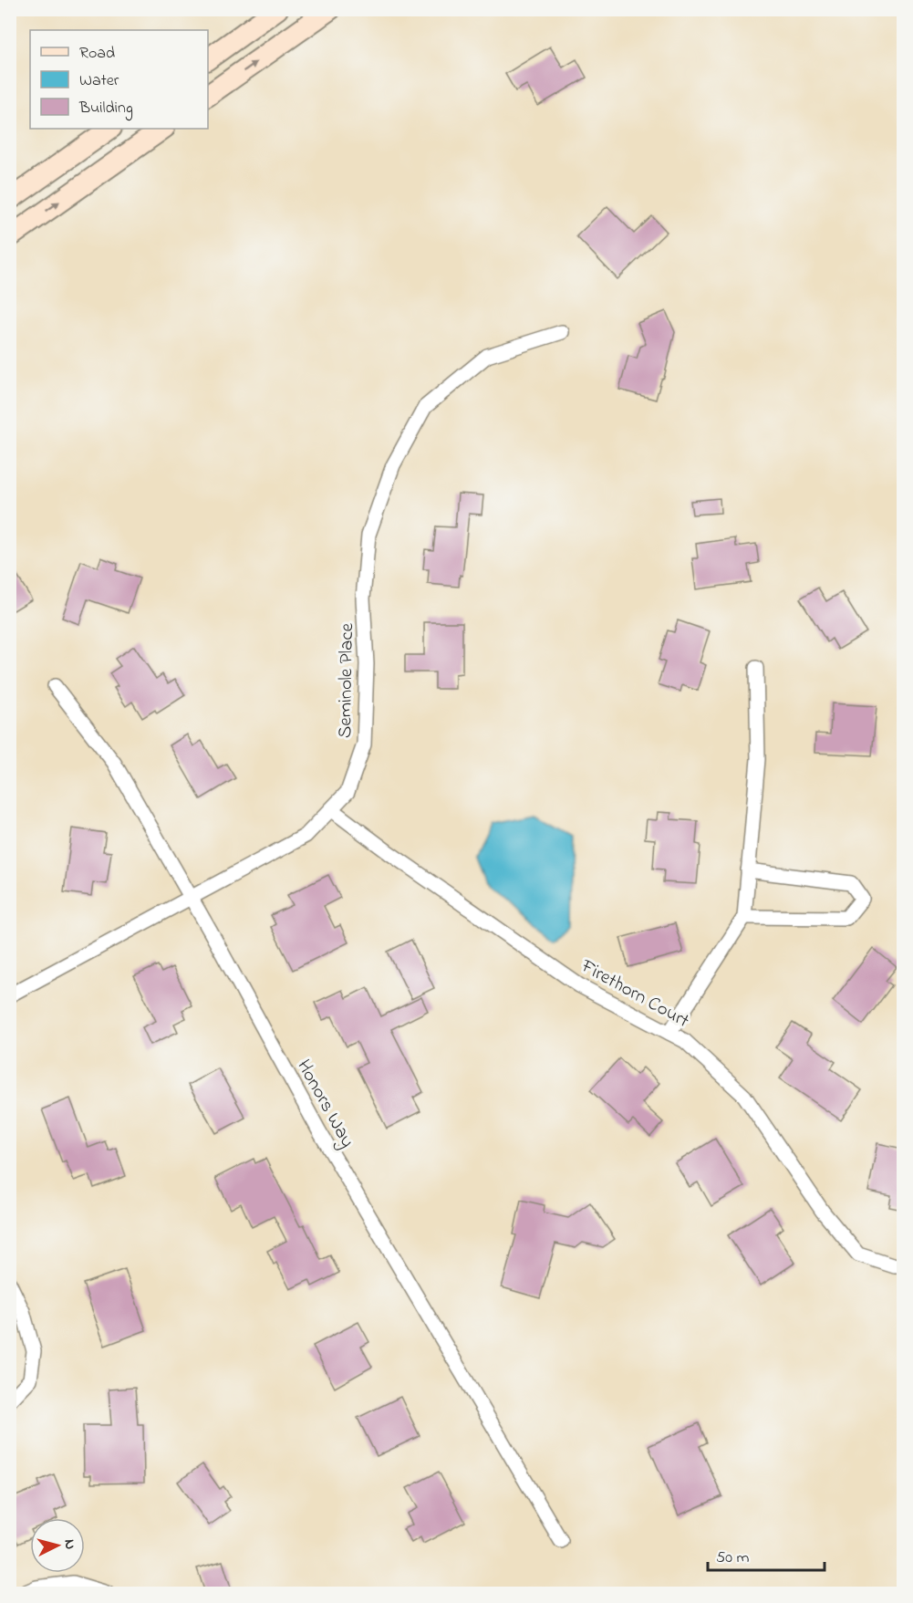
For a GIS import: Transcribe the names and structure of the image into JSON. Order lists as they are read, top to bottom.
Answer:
{
  "streets": {
    "street": ["Seminole Place", "Firethorn Court", "Honors Way"]
  },
  "crossings": [
    ["Seminole Place", "Firethorn Court"],
    ["Seminole Place", "Honors Way"]
  ],
  "legend": ["Road", "Water", "Building"],
  "scale_bar": "50 m",
  "north": "right"
}
